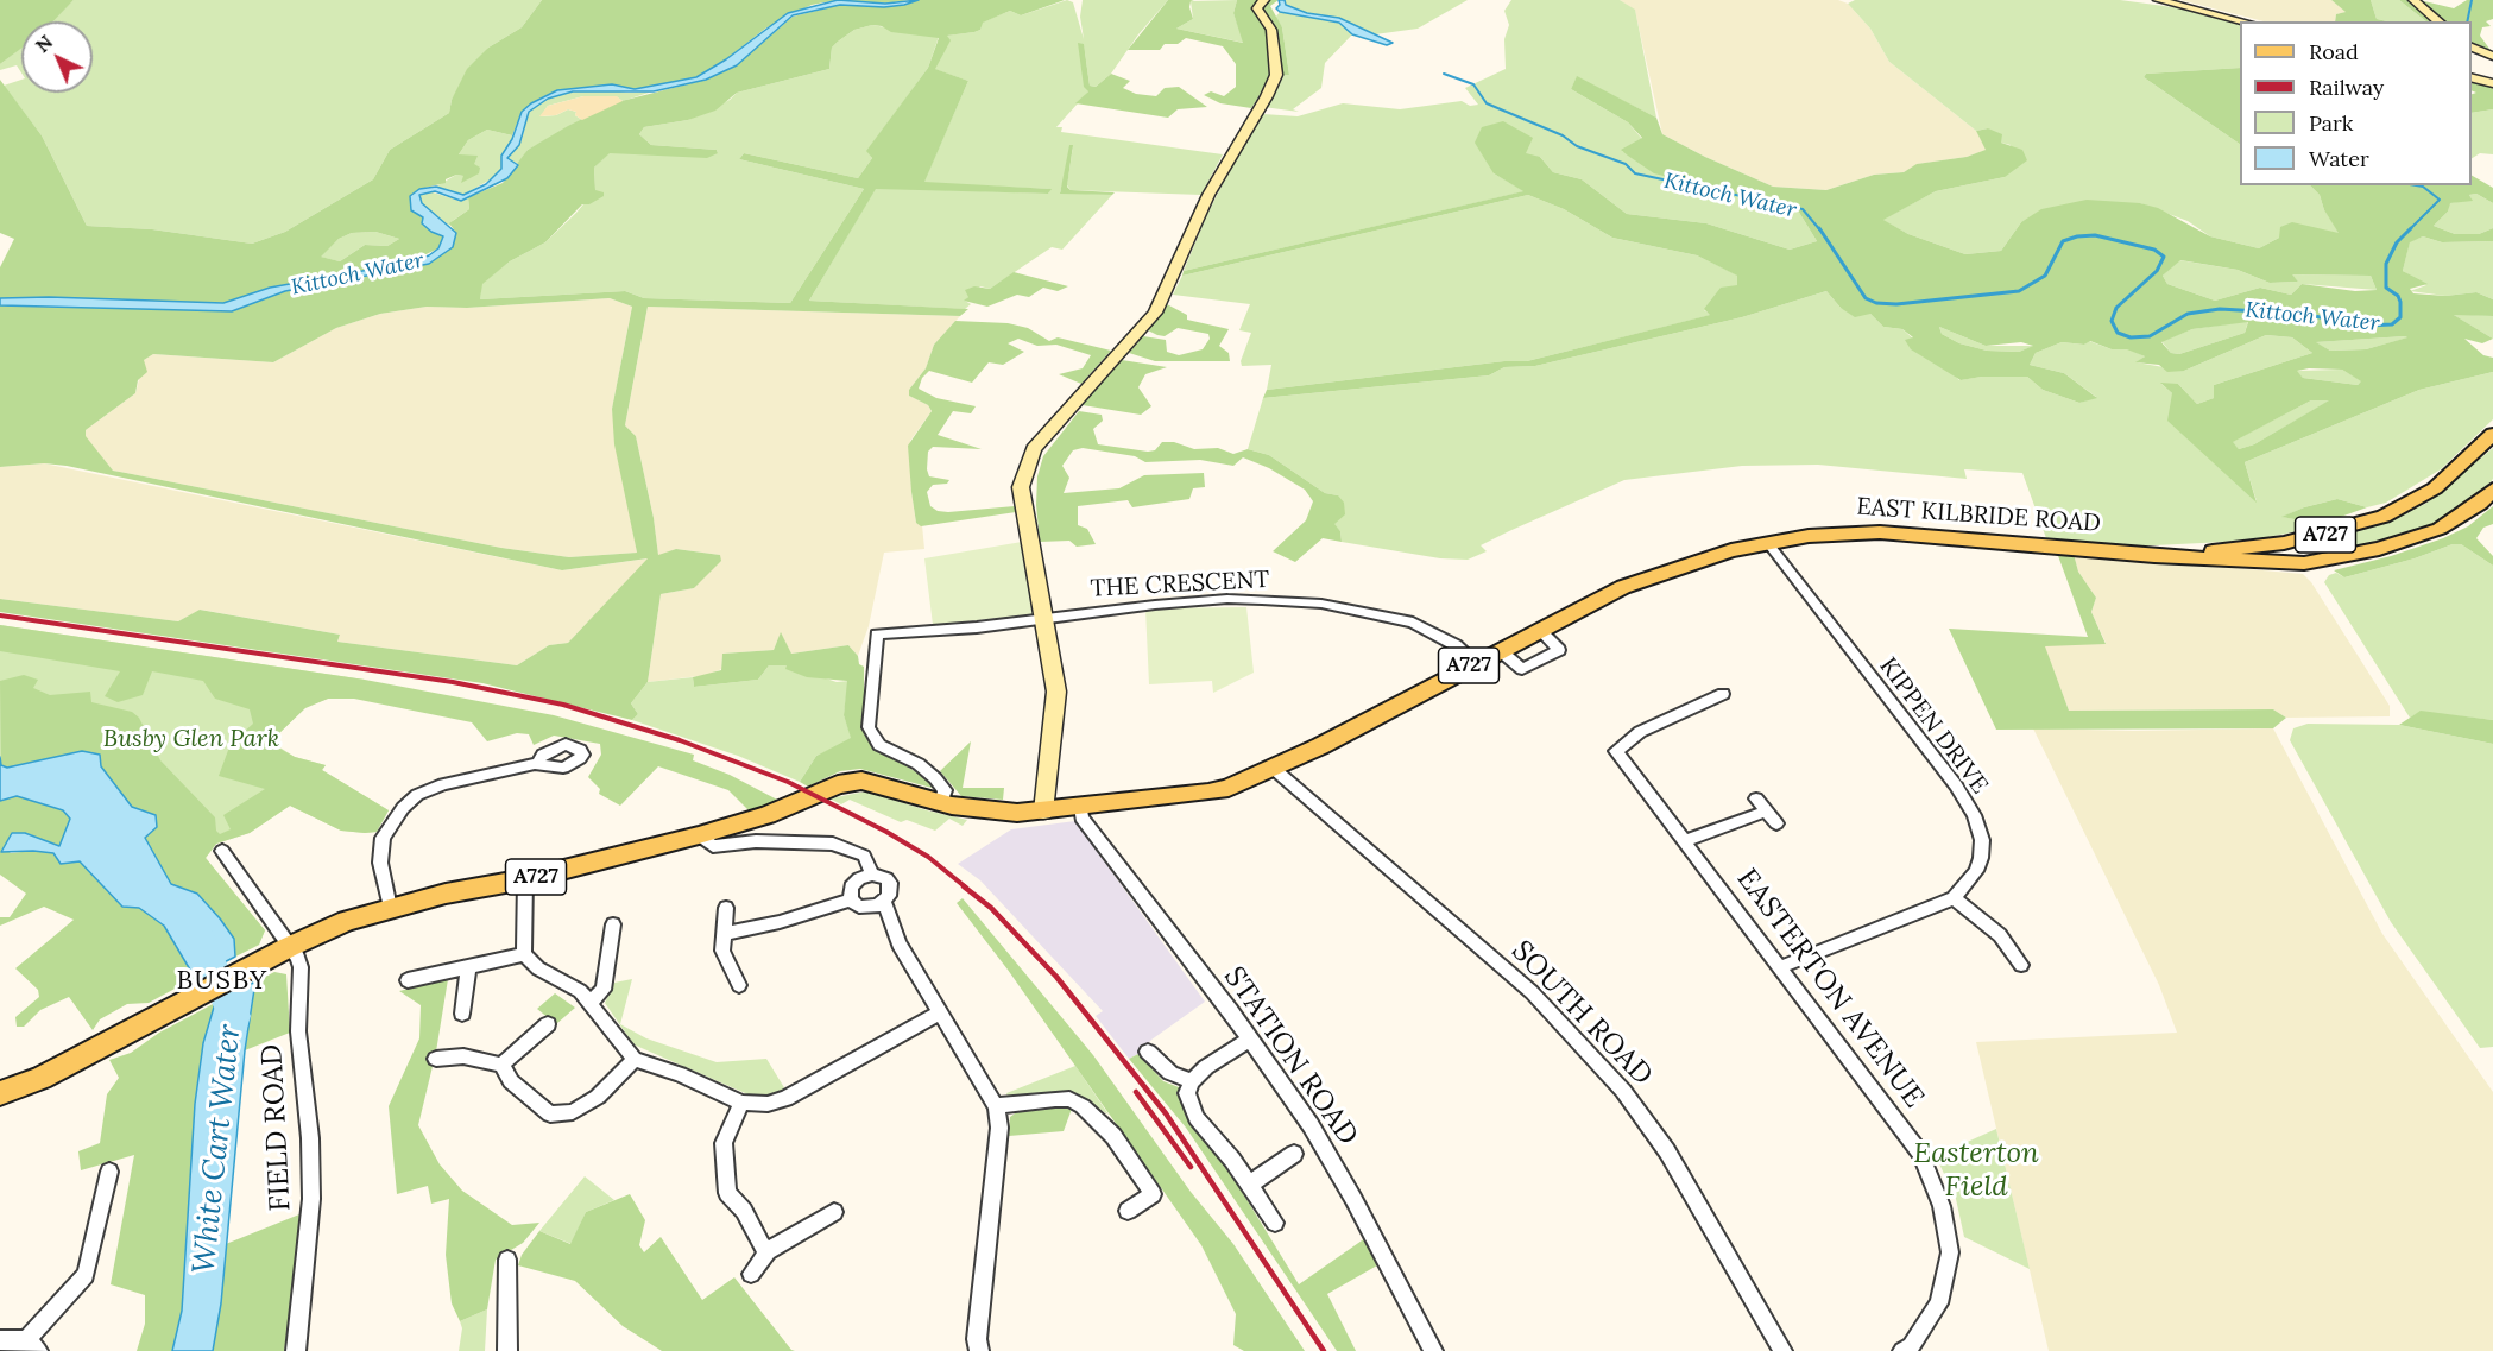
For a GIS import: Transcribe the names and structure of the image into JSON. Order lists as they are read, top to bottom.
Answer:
{
  "streets": {
    "main road": ["EAST KILBRIDE ROAD", "A727"],
    "street": [
      "THE CRESCENT",
      "KIPPEN DRIVE",
      "EASTERTON AVENUE",
      "SOUTH ROAD",
      "STATION ROAD",
      "FIELD ROAD"
    ]
  },
  "crossings": [
    ["EAST KILBRIDE ROAD", "A727"],
    ["EAST KILBRIDE ROAD", "THE CRESCENT"],
    ["EAST KILBRIDE ROAD", "KIPPEN DRIVE"],
    ["EAST KILBRIDE ROAD", "SOUTH ROAD"],
    ["EAST KILBRIDE ROAD", "STATION ROAD"],
    ["EAST KILBRIDE ROAD", "FIELD ROAD"],
    ["A727", "FIELD ROAD"]
  ],
  "districts": ["BUSBY"],
  "water": ["Kittoch Water", "White Cart Water"],
  "parks": ["Busby Glen Park", "Easterton Field"],
  "legend": [
    "Road",
    "Railway",
    "Park",
    "Water"
  ],
  "north": "top left"
}
